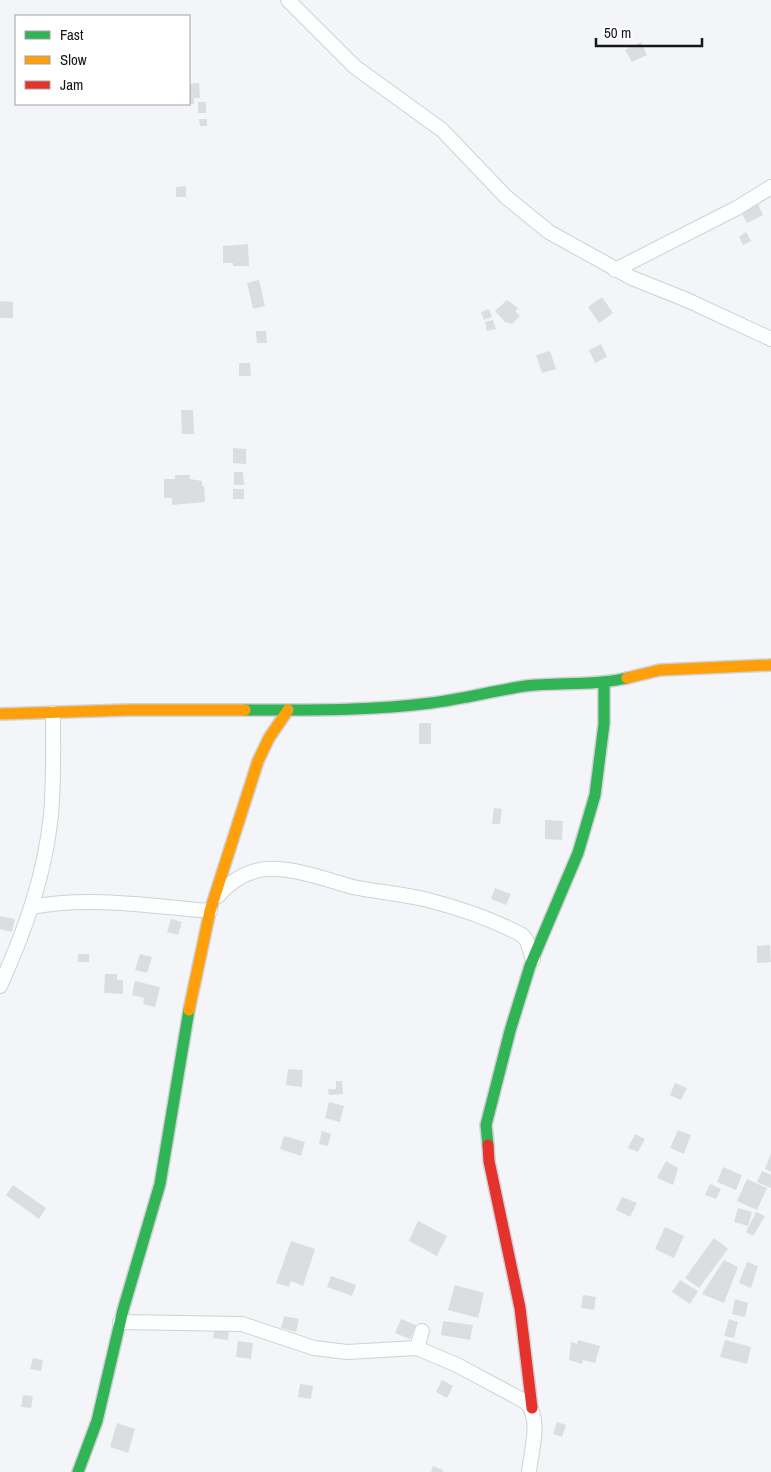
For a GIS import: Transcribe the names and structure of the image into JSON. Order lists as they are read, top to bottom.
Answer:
{
  "legend": ["Fast", "Slow", "Jam"],
  "scale_bar": "50 m"
}
